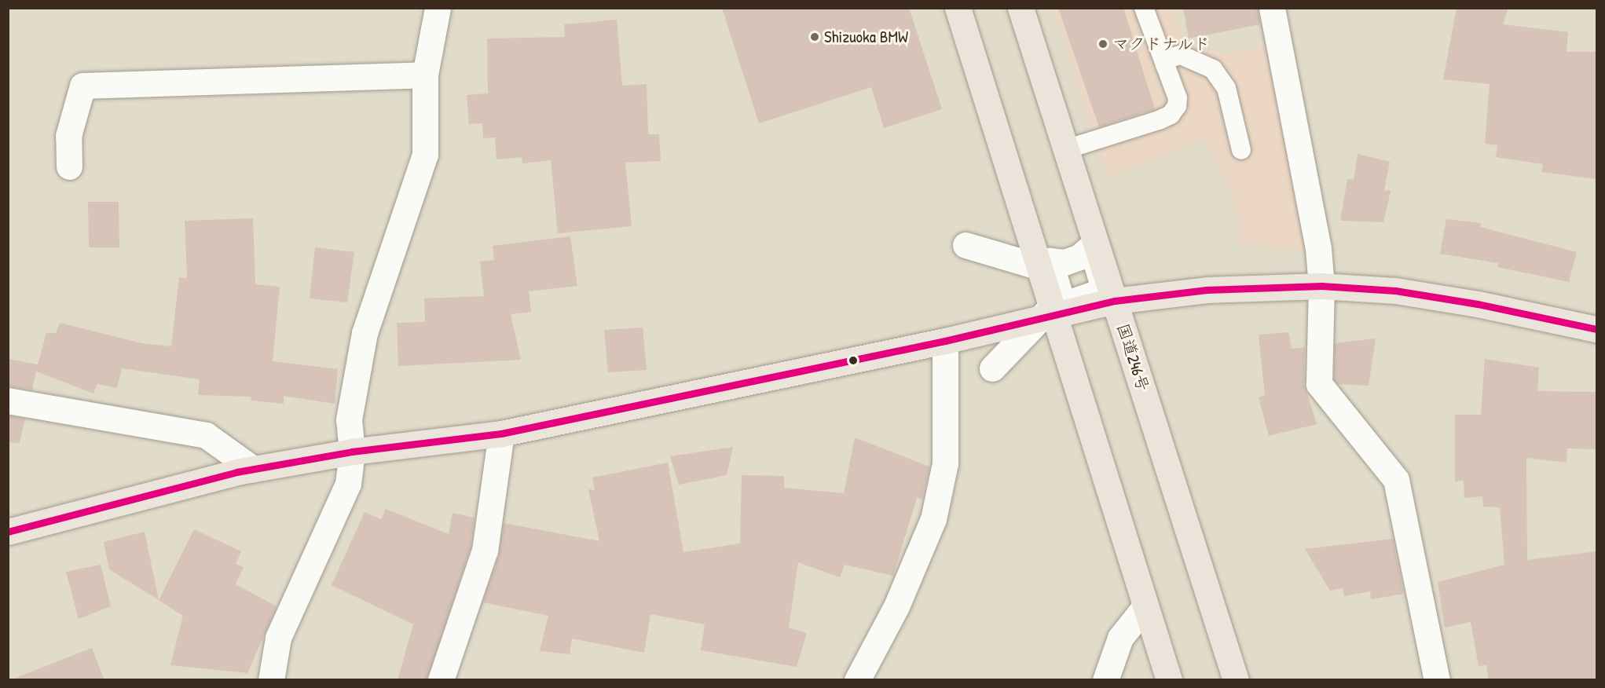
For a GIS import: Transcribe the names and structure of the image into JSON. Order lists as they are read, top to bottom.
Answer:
{
  "streets": {
    "main road": ["国道246号"]
  },
  "places": ["Shizuoka BMW", "マクドナルド"]
}
